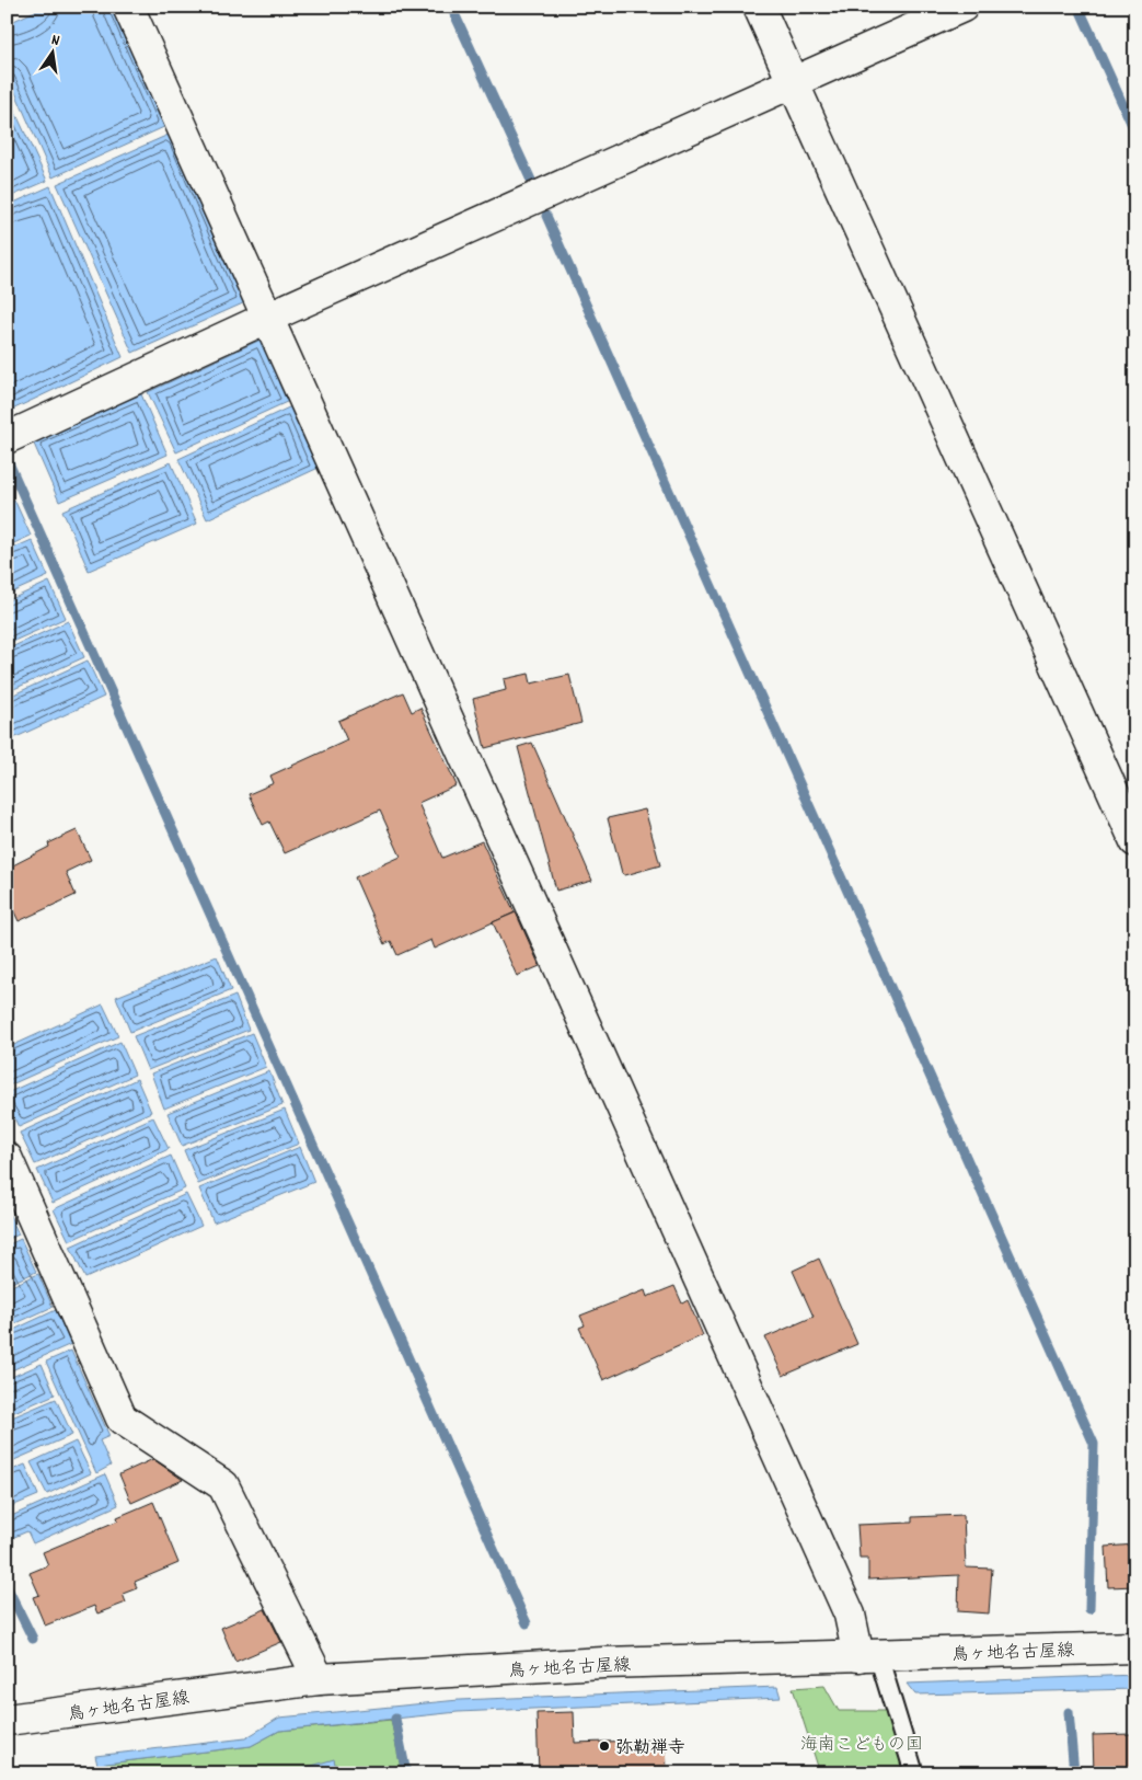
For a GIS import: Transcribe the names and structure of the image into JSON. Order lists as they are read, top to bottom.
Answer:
{
  "streets": {
    "street": ["鳥ヶ地名古屋線"]
  },
  "parks": ["海南こどもの国"],
  "places": ["弥勒禅寺"],
  "north": "top"
}
